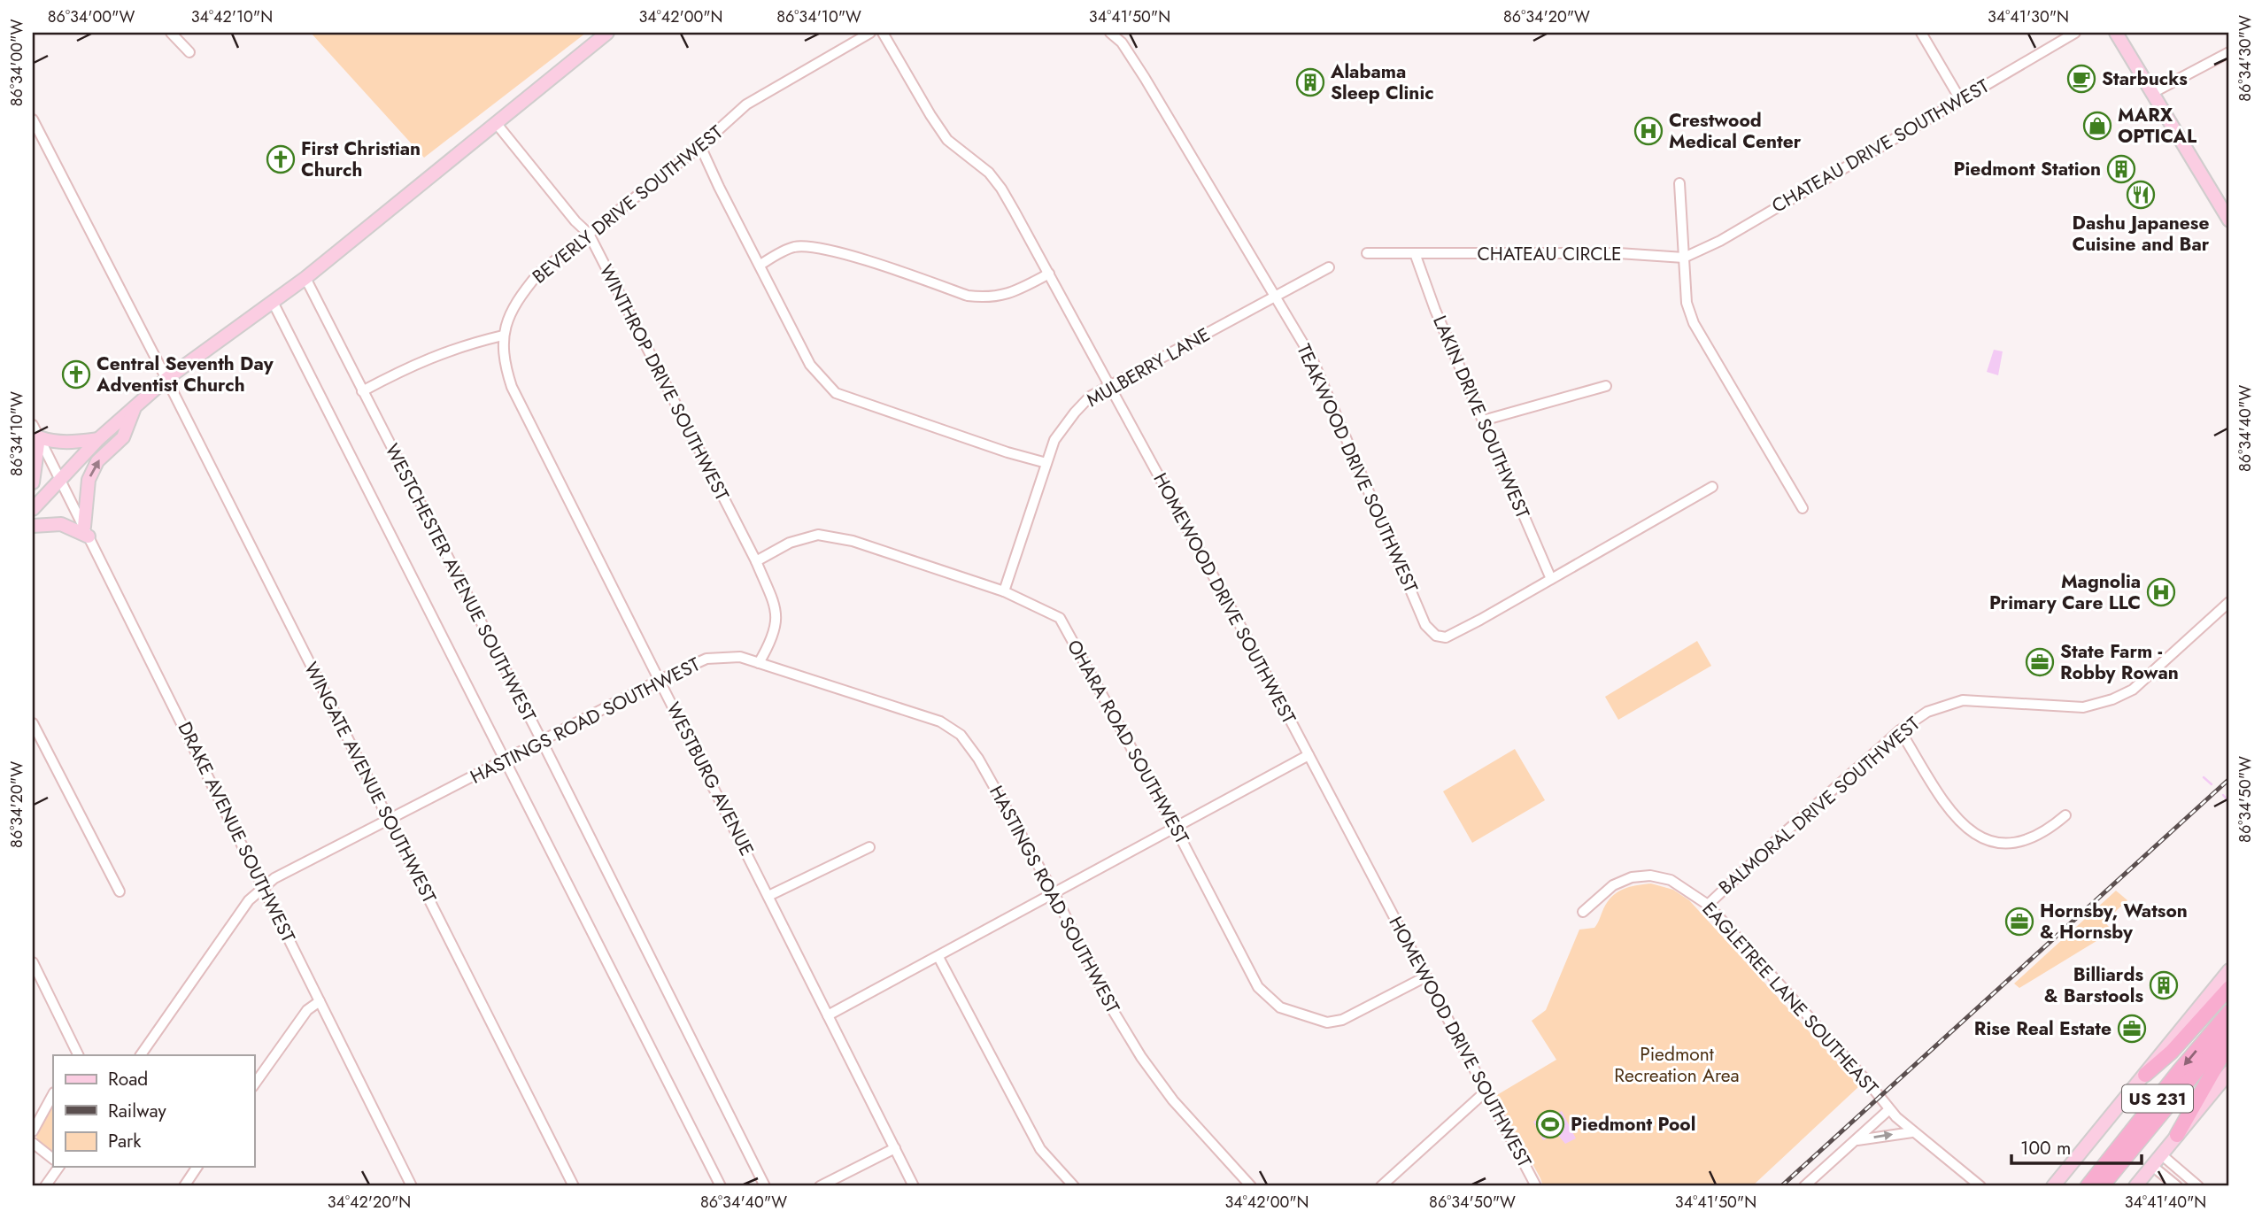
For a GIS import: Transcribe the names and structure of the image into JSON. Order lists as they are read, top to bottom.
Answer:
{
  "streets": {
    "highway": ["US 231"],
    "street": [
      "CHATEAU DRIVE SOUTHWEST",
      "BEVERLY DRIVE SOUTHWEST",
      "CHATEAU CIRCLE",
      "MULBERRY LANE",
      "WINTHROP DRIVE SOUTHWEST",
      "LAKIN DRIVE SOUTHWEST",
      "TEAKWOOD DRIVE SOUTHWEST",
      "WESTCHESTER AVENUE SOUTHWEST",
      "HOMEWOOD DRIVE SOUTHWEST",
      "HASTINGS ROAD SOUTHWEST",
      "OHARA ROAD SOUTHWEST",
      "WESTBURG AVENUE",
      "WINGATE AVENUE SOUTHWEST",
      "BALMORAL DRIVE SOUTHWEST",
      "DRAKE AVENUE SOUTHWEST",
      "EAGLETREE LANE SOUTHEAST"
    ]
  },
  "crossings": [
    ["CHATEAU DRIVE SOUTHWEST", "CHATEAU CIRCLE"],
    ["BEVERLY DRIVE SOUTHWEST", "WINTHROP DRIVE SOUTHWEST"],
    ["BEVERLY DRIVE SOUTHWEST", "WESTBURG AVENUE"],
    ["CHATEAU CIRCLE", "LAKIN DRIVE SOUTHWEST"],
    ["MULBERRY LANE", "TEAKWOOD DRIVE SOUTHWEST"],
    ["MULBERRY LANE", "HOMEWOOD DRIVE SOUTHWEST"],
    ["MULBERRY LANE", "OHARA ROAD SOUTHWEST"],
    ["WINTHROP DRIVE SOUTHWEST", "HASTINGS ROAD SOUTHWEST"],
    ["WINTHROP DRIVE SOUTHWEST", "OHARA ROAD SOUTHWEST"],
    ["LAKIN DRIVE SOUTHWEST", "TEAKWOOD DRIVE SOUTHWEST"],
    ["WESTCHESTER AVENUE SOUTHWEST", "HASTINGS ROAD SOUTHWEST"],
    ["HOMEWOOD DRIVE SOUTHWEST", "OHARA ROAD SOUTHWEST"],
    ["HASTINGS ROAD SOUTHWEST", "WESTBURG AVENUE"],
    ["HASTINGS ROAD SOUTHWEST", "WINGATE AVENUE SOUTHWEST"],
    ["HASTINGS ROAD SOUTHWEST", "DRAKE AVENUE SOUTHWEST"],
    ["BALMORAL DRIVE SOUTHWEST", "EAGLETREE LANE SOUTHEAST"]
  ],
  "parks": ["Piedmont Recreation Area"],
  "places": {
    "cafe": ["Starbucks"],
    "building": ["Alabama Sleep Clinic", "Piedmont Station", "Billiards & Barstools"],
    "shop": ["MARX OPTICAL"],
    "hospital": ["Crestwood Medical Center", "Magnolia Primary Care LLC"],
    "church": ["First Christian Church", "Central Seventh Day Adventist Church"],
    "restaurant": ["Dashu Japanese Cuisine and Bar"],
    "office": ["State Farm - Robby Rowan", "Hornsby, Watson & Hornsby", "Rise Real Estate"],
    "sports": ["Piedmont Pool"]
  },
  "legend": ["Road", "Railway", "Park"],
  "scale_bar": "100 m",
  "coordinates": [
    "86°34'00\"W",
    "34°42'10\"N",
    "34°42'00\"N",
    "86°34'10\"W",
    "34°41'50\"N",
    "86°34'20\"W",
    "34°41'30\"N",
    "86°34'30\"W",
    "86°34'40\"W",
    "86°34'50\"W",
    "34°42'20\"N",
    "34°41'40\"N"
  ]
}
